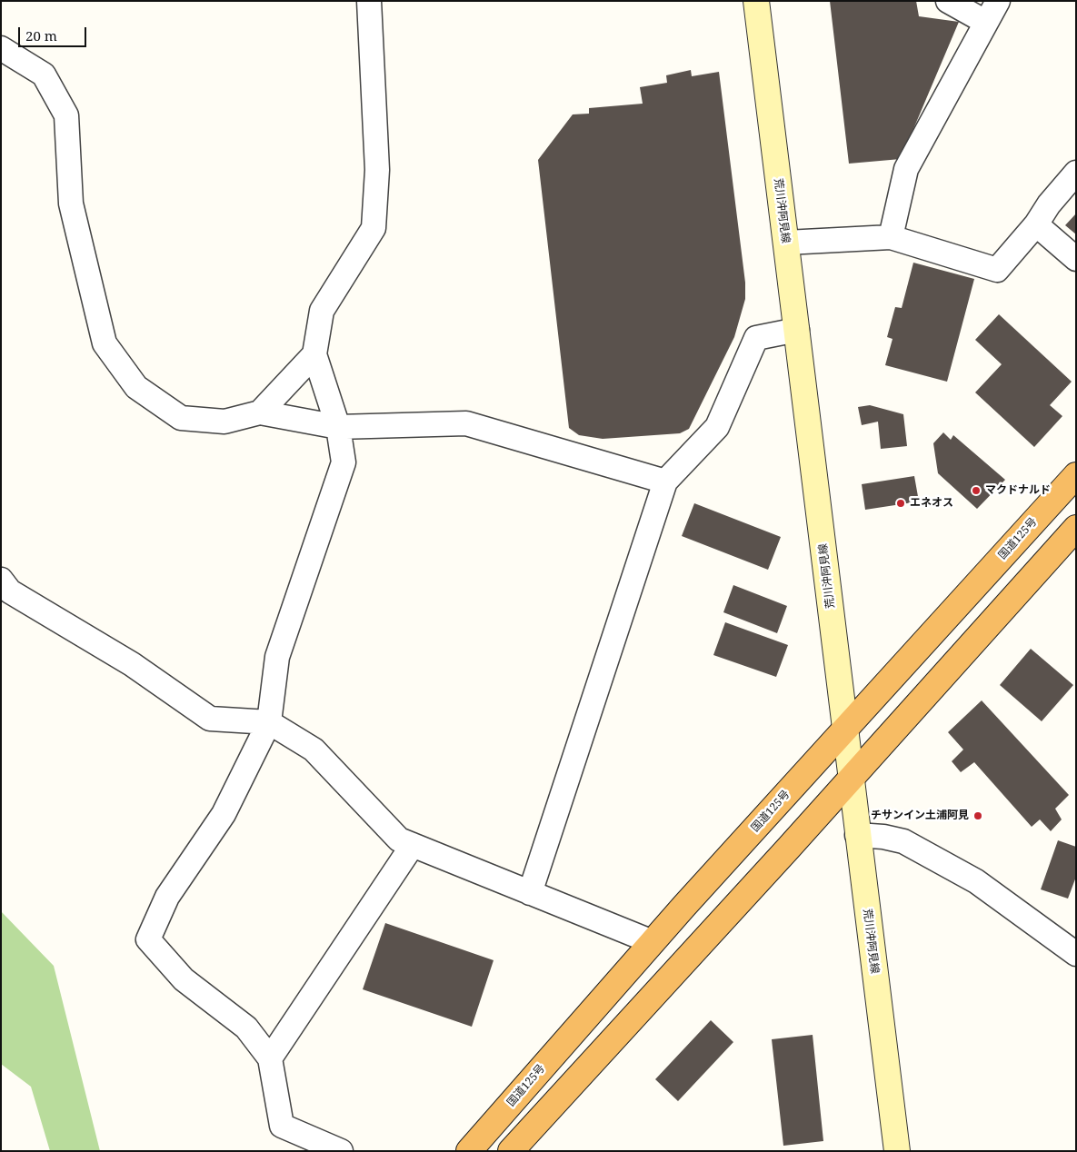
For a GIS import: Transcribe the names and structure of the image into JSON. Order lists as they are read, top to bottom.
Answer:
{
  "streets": {
    "highway": ["国道125号"],
    "main road": ["荒川沖阿見線"]
  },
  "crossings": [
    ["荒川沖阿見線", "国道125号"]
  ],
  "places": ["マクドナルド", "エネオス", "チサンイン土浦阿見"],
  "scale_bar": "20 m"
}
